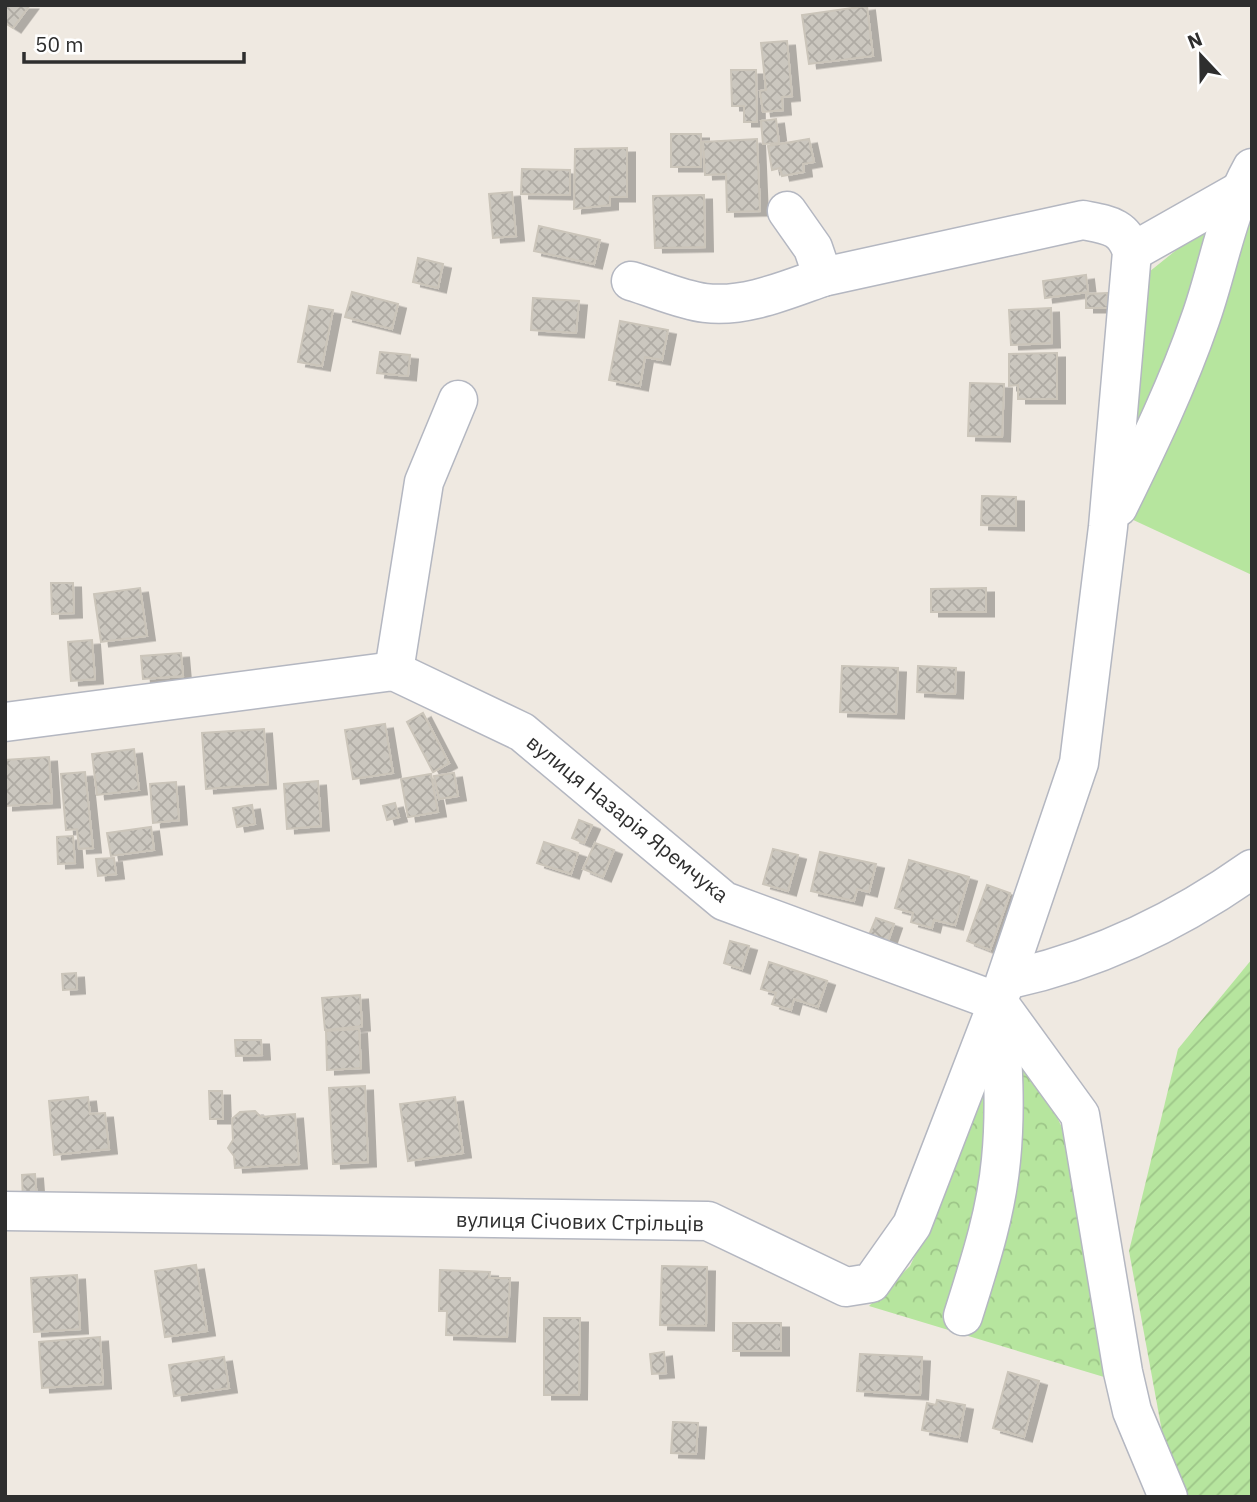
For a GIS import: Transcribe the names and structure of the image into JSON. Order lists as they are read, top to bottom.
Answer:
{
  "streets": {
    "street": ["вулиця Назарія Яремчука", "вулиця Січових Стрільців"]
  },
  "crossings": [
    ["вулиця Назарія Яремчука", "вулиця Січових Стрільців"]
  ],
  "scale_bar": "50 m",
  "north": "top"
}
